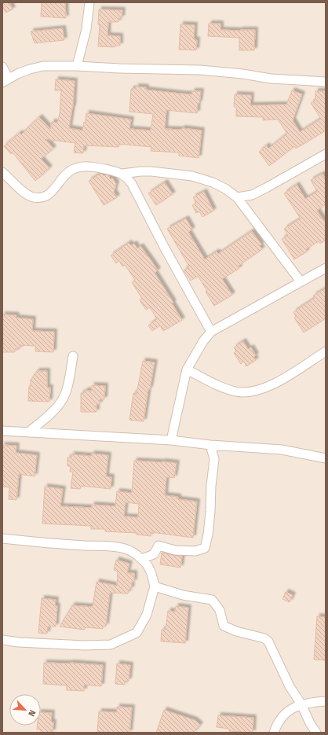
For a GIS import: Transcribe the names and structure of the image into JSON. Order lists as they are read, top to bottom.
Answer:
{
  "north": "bottom right"
}
